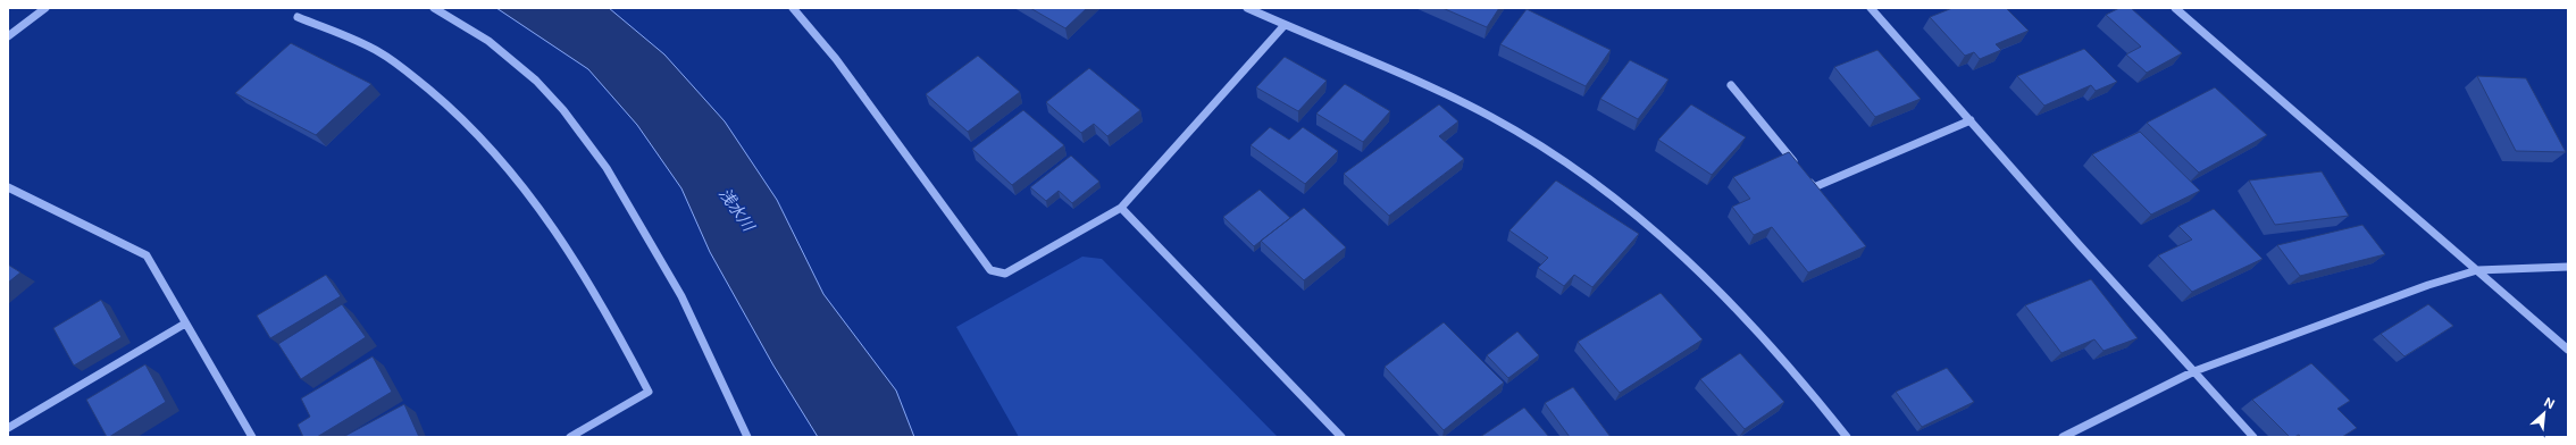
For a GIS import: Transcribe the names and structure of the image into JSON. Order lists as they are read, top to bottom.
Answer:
{
  "water": ["浅水川"],
  "north": "top right"
}
